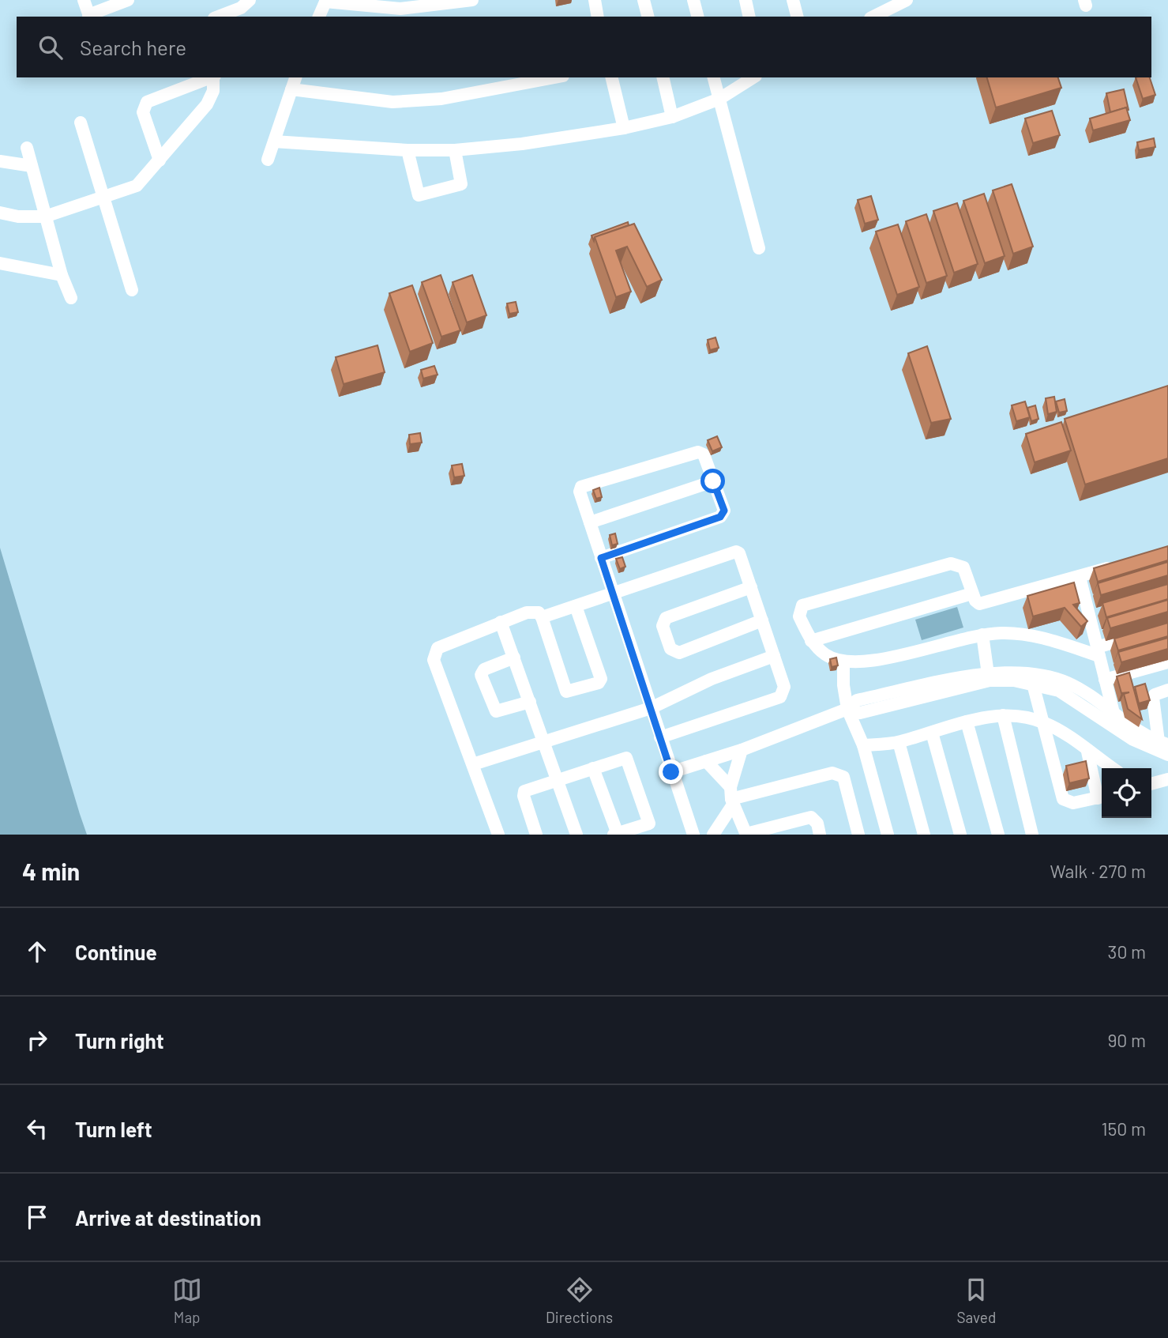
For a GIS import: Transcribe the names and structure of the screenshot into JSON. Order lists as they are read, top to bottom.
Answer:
{
  "page": {
    "search": "Search here",
    "heading": ["4 min", "Walk · 270 m"],
    "list": [
      ["Continue", "30 m"],
      ["Turn right", "90 m"],
      ["Turn left", "150 m"],
      "Arrive at destination"
    ],
    "nav": ["Map", "Directions", "Saved"]
  }
}
